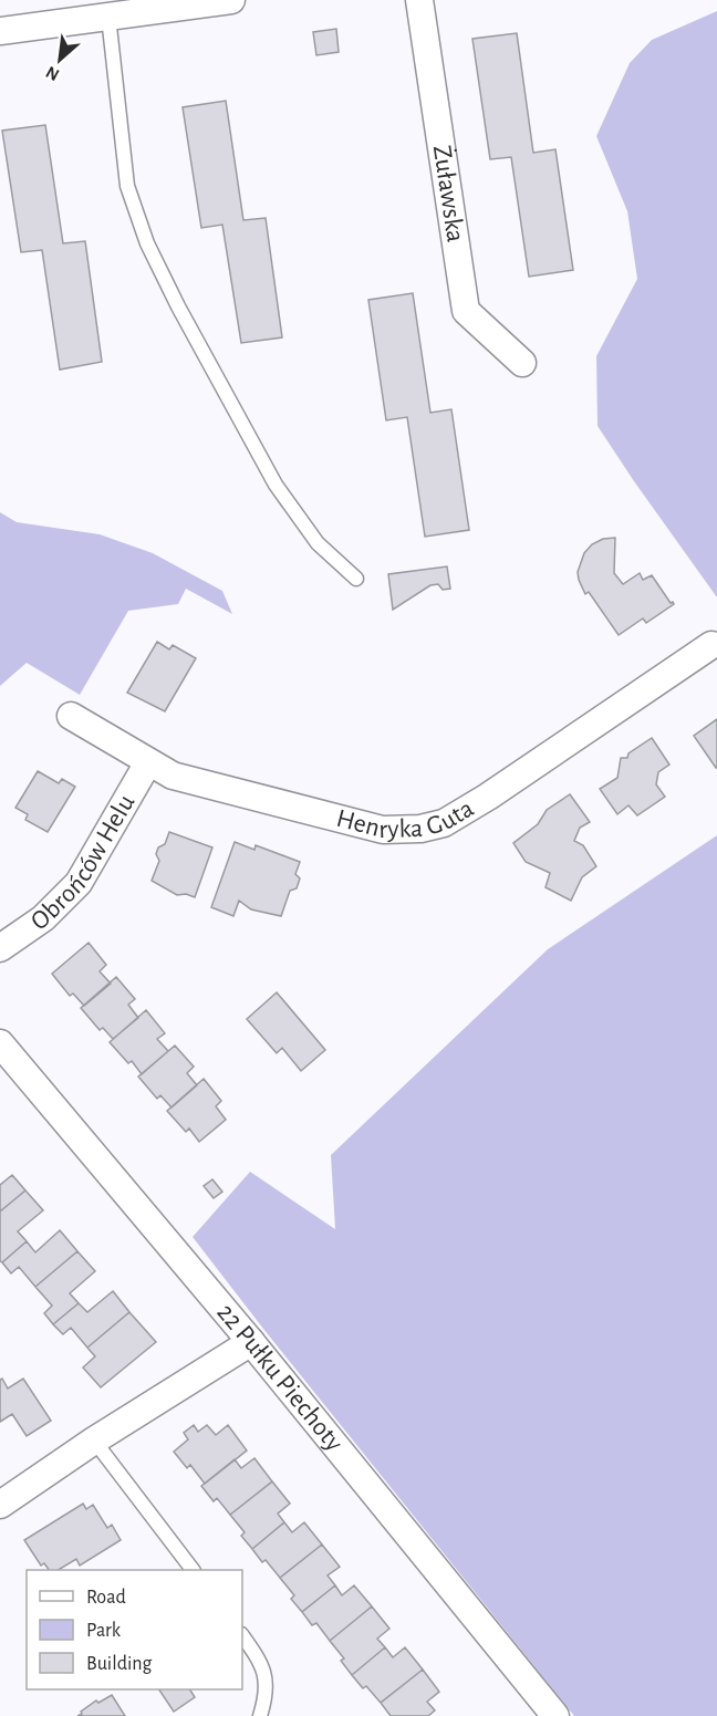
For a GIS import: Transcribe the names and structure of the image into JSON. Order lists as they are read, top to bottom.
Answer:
{
  "streets": {
    "street": [
      "Żuławska",
      "Henryka Guta",
      "Obrońców Helu",
      "22 Pułku Piechoty"
    ]
  },
  "crossings": [
    ["Henryka Guta", "Obrońców Helu"]
  ],
  "legend": ["Road", "Park", "Building"],
  "north": "bottom left"
}
